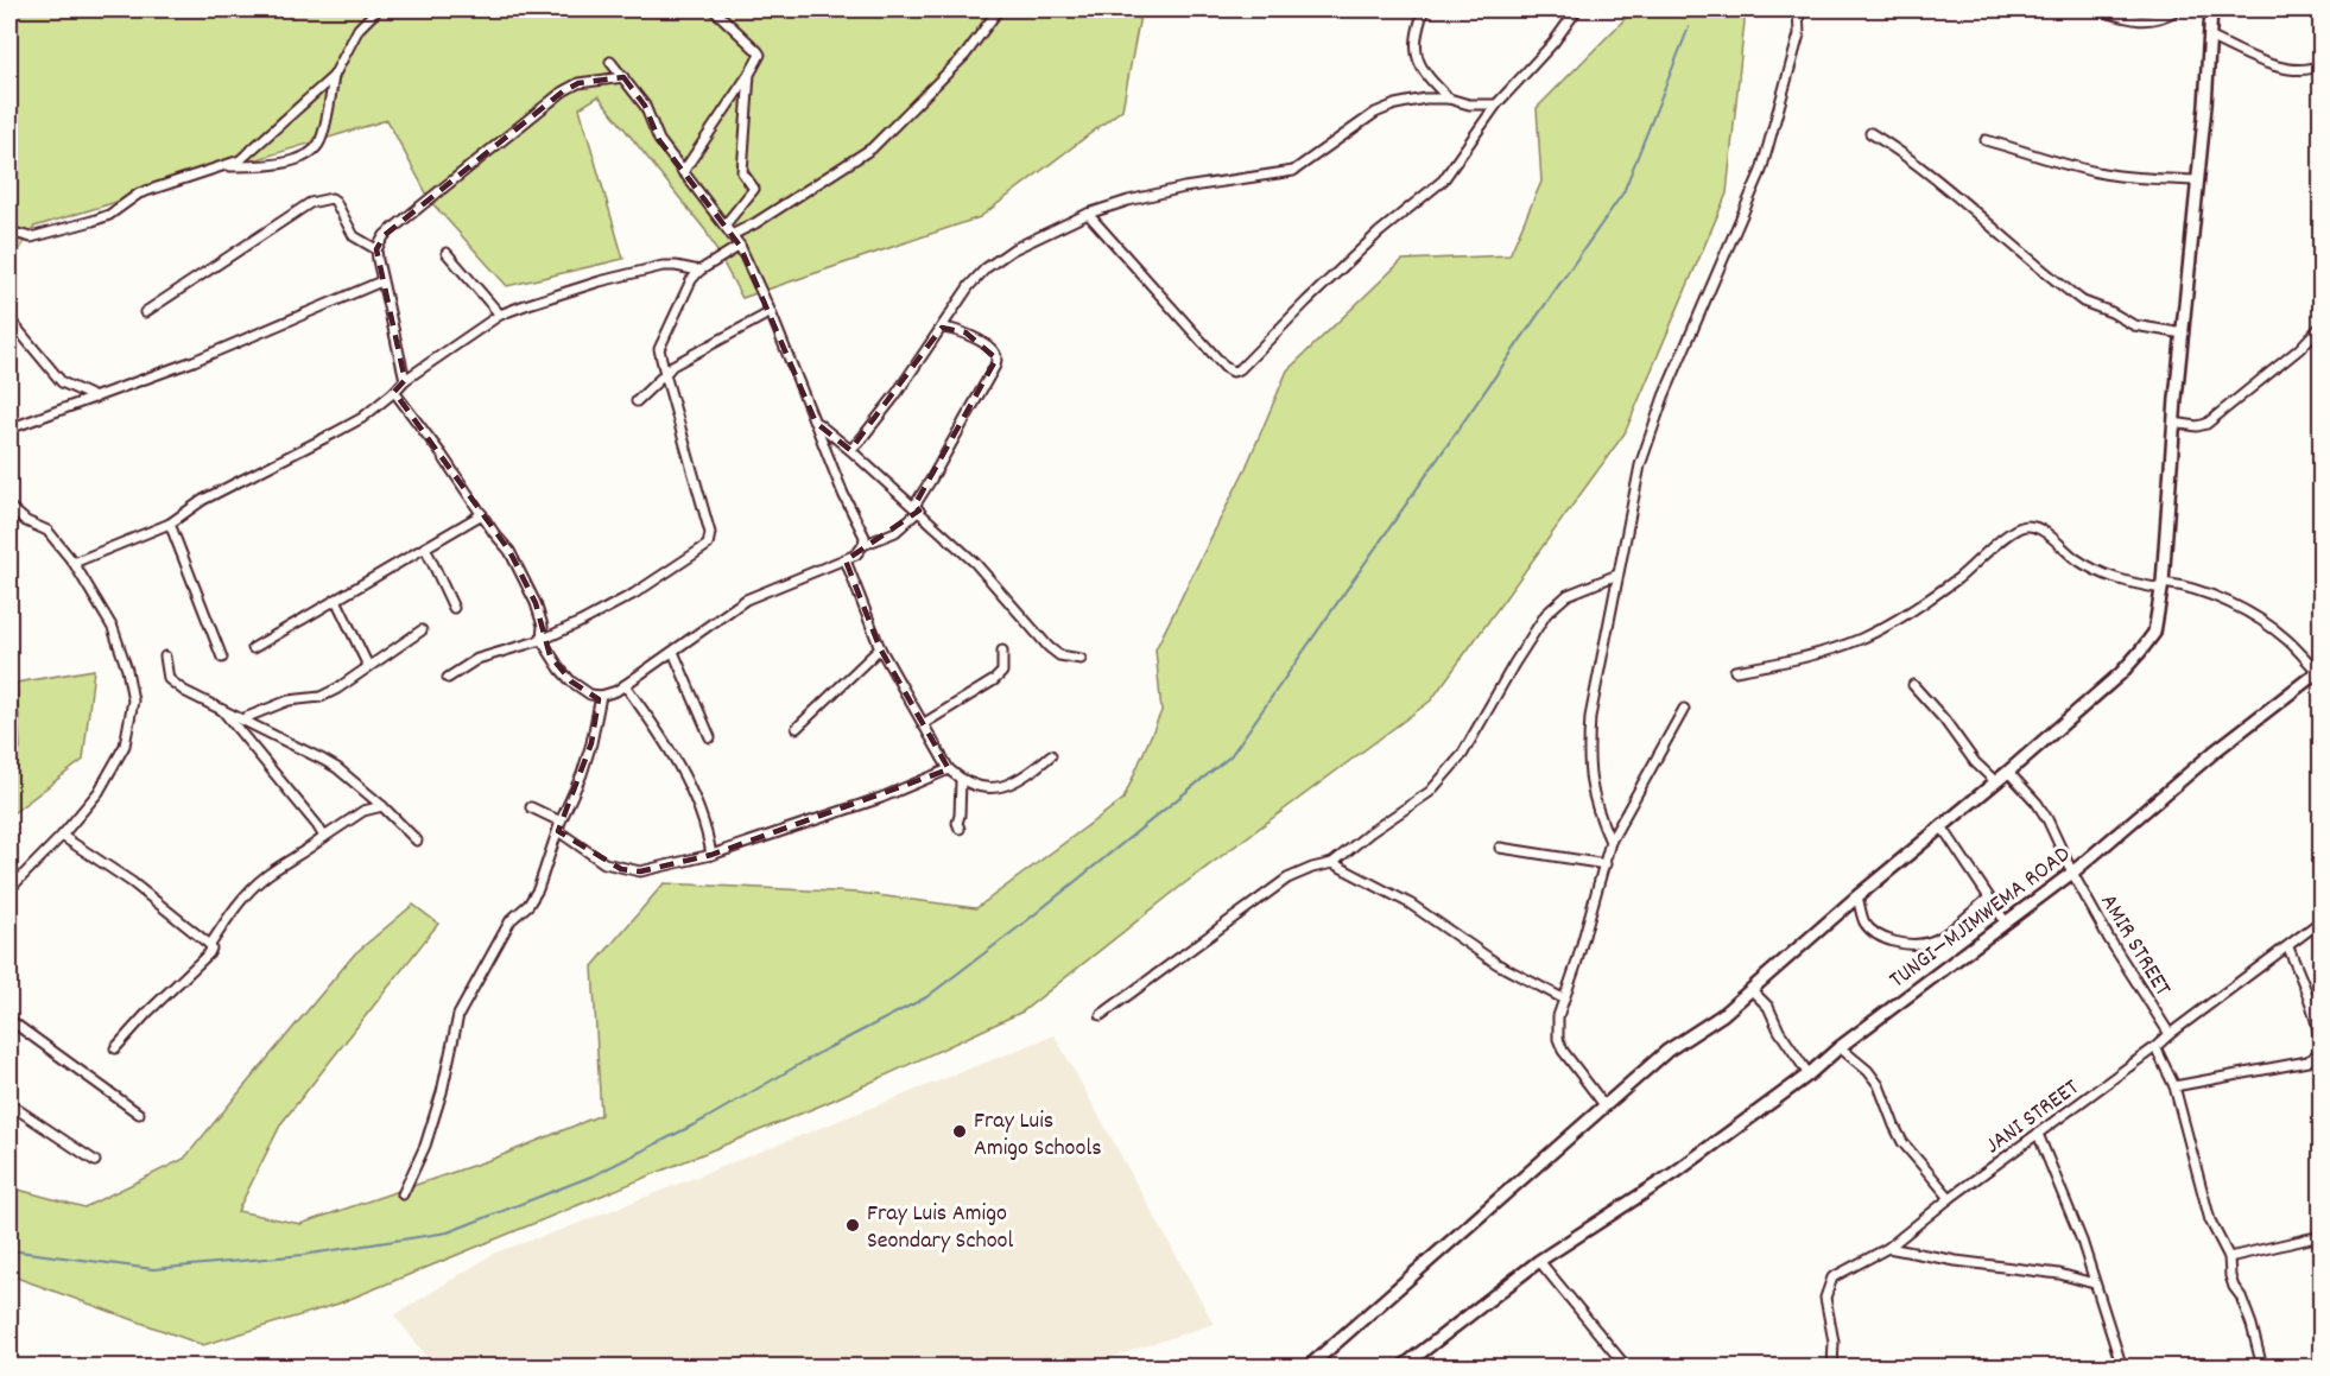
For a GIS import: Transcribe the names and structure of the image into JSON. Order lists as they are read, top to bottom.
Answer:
{
  "streets": {
    "street": ["TUNGI—MJIMWEMA ROAD", "AMIR STREET", "JANI STREET"]
  },
  "crossings": [
    ["TUNGI—MJIMWEMA ROAD", "AMIR STREET"],
    ["AMIR STREET", "JANI STREET"]
  ],
  "places": ["Fray Luis Amigo Schools", "Fray Luis Amigo Seondary School"]
}
